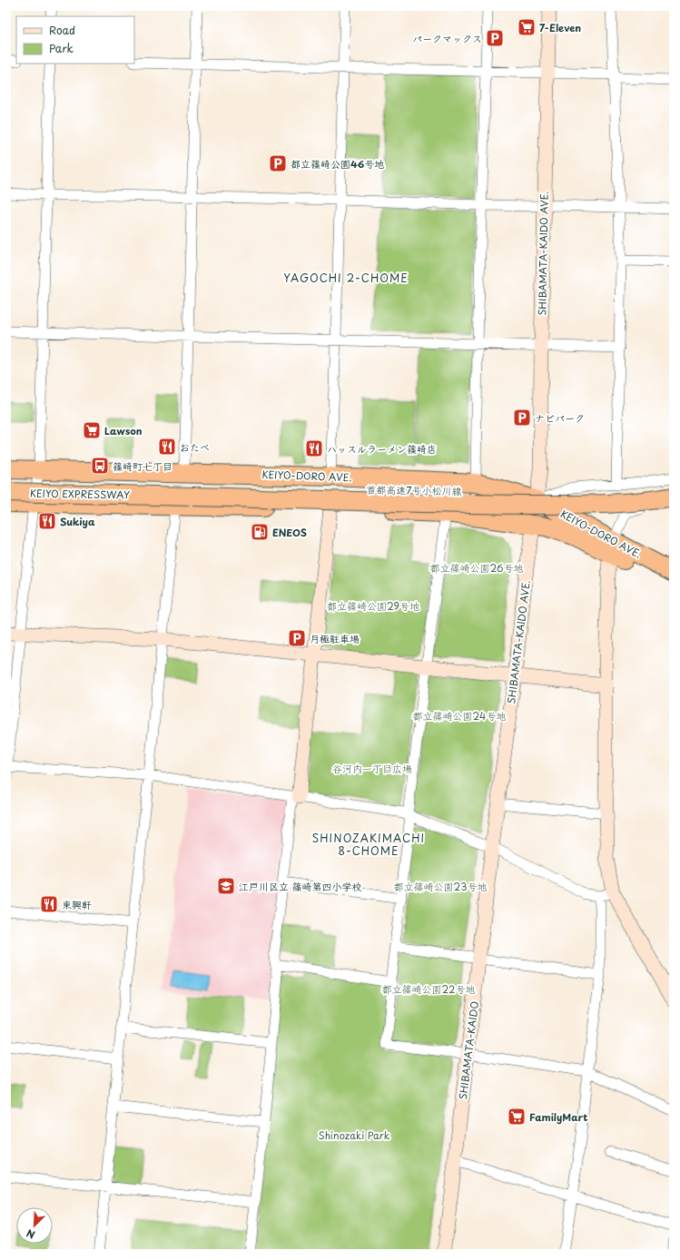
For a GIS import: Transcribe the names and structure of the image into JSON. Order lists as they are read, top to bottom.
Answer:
{
  "streets": {
    "highway": ["KEIYO-DORO AVE.", "首都高速7号小松川線", "KEIYO EXPRESSWAY"],
    "street": ["SHIBAMATA-KAIDO AVE.", "SHIBAMATA-KAIDO"]
  },
  "crossings": [
    ["SHIBAMATA-KAIDO AVE.", "KEIYO-DORO AVE."],
    ["SHIBAMATA-KAIDO AVE.", "SHIBAMATA-KAIDO"],
    ["首都高速7号小松川線", "KEIYO EXPRESSWAY"]
  ],
  "districts": ["YAGOCHI 2-CHOME", "SHINOZAKIMACHI 8-CHOME"],
  "parks": [
    "都立篠崎公園26号地",
    "都立篠崎公園29号地",
    "都立篠崎公園24号地",
    "谷河内一丁目広場",
    "都立篠崎公園23号地",
    "都立篠崎公園22号地",
    "Shinozaki Park"
  ],
  "places": {
    "supermarket": ["7-Eleven", "Lawson", "FamilyMart"],
    "parking": [
      "パークマックス",
      "都立篠崎公園46号地",
      "ナビパーク",
      "月極駐車場"
    ],
    "restaurant": [
      "おたべ",
      "ハッスルラーメン篠崎店",
      "Sukiya",
      "東興軒"
    ],
    "bus stop": ["篠崎町七丁目"],
    "fuel station": ["ENEOS"],
    "school or university": ["江戸川区立 篠崎第四小学校"]
  },
  "legend": ["Road", "Park"],
  "north": "bottom left"
}
